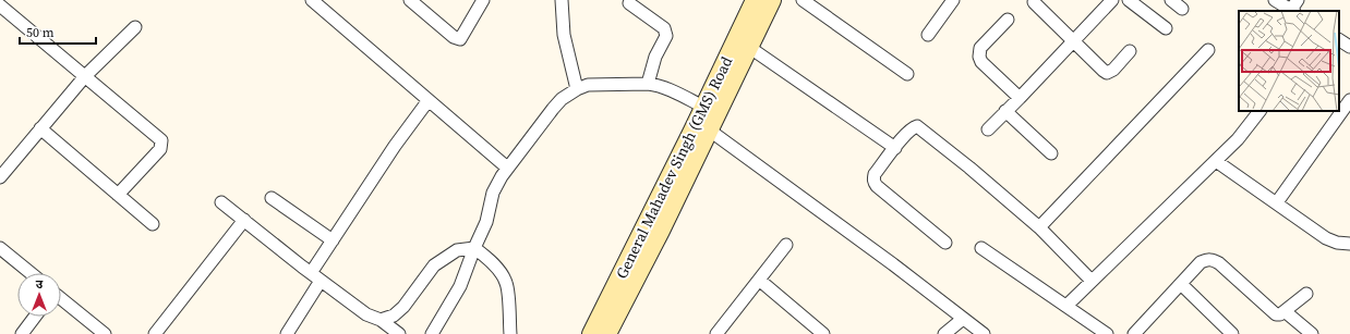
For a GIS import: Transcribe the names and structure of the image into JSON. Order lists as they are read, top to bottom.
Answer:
{
  "streets": {
    "street": ["General Mahadev Singh (GMS) Road"]
  },
  "scale_bar": "50 m",
  "north": "top"
}
